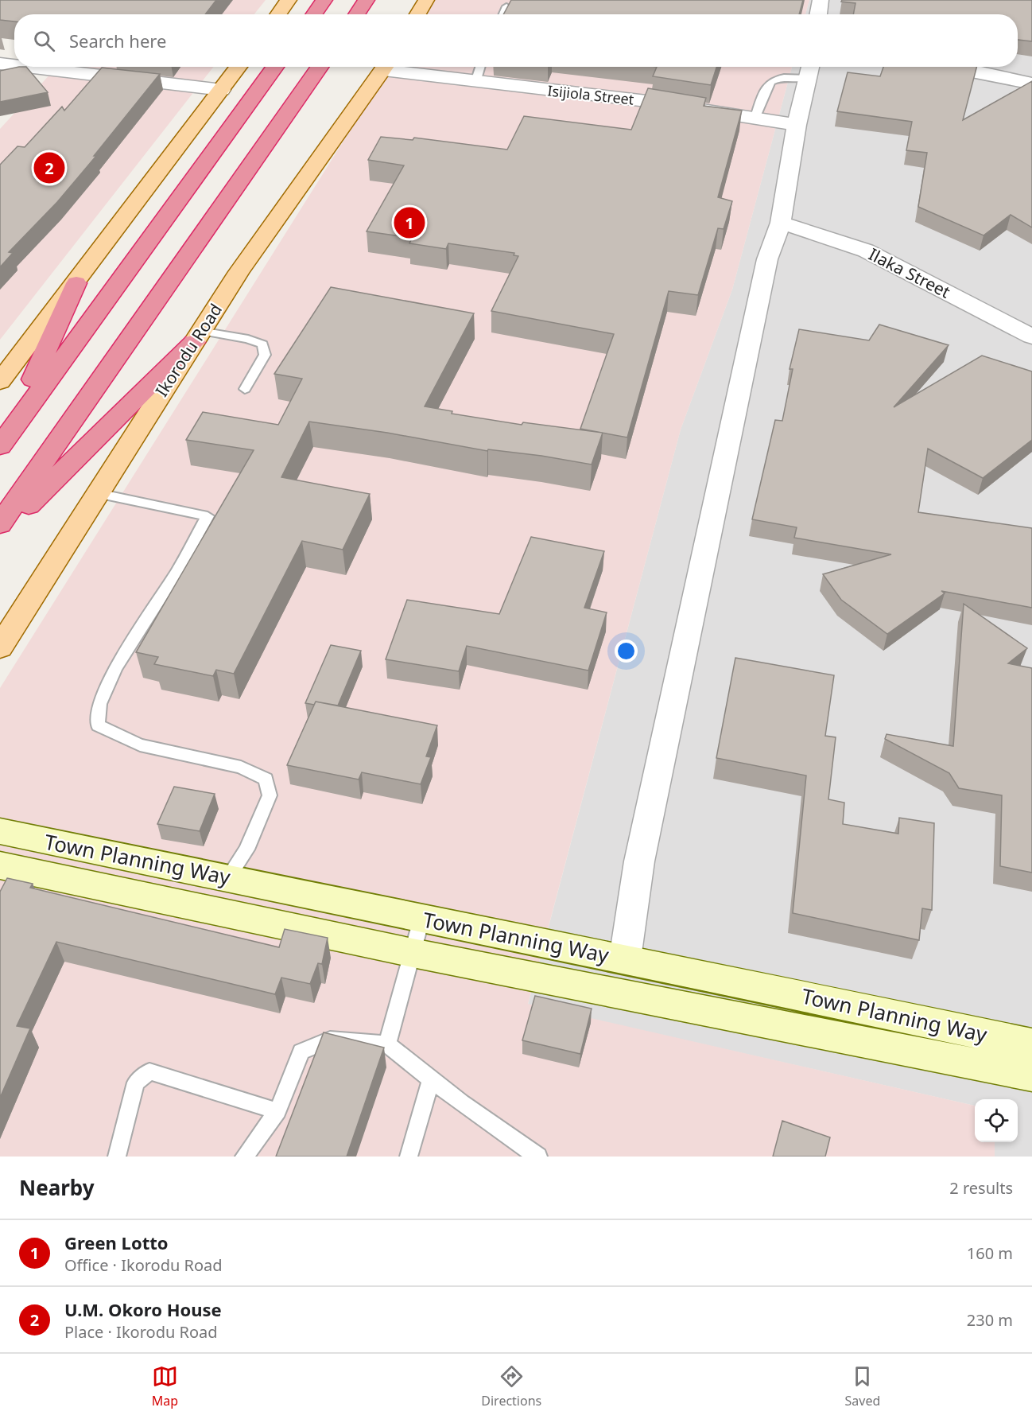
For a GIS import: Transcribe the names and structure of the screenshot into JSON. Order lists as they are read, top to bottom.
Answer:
{
  "streets": {
    "main road": ["Ikorodu Road", "Town Planning Way"],
    "street": ["Isijiola Street", "Ilaka Street"]
  },
  "page": {
    "search": "Search here",
    "pins": ["2", "1"],
    "heading": ["Nearby", "2 results"],
    "list": [
      {
        "mark": "1",
        "name": "Green Lotto",
        "note": "Office · Ikorodu Road",
        "value": "160 m"
      },
      {
        "mark": "2",
        "name": "U.M. Okoro House",
        "note": "Place · Ikorodu Road",
        "value": "230 m"
      }
    ],
    "nav": ["Map", "Directions", "Saved"]
  }
}
